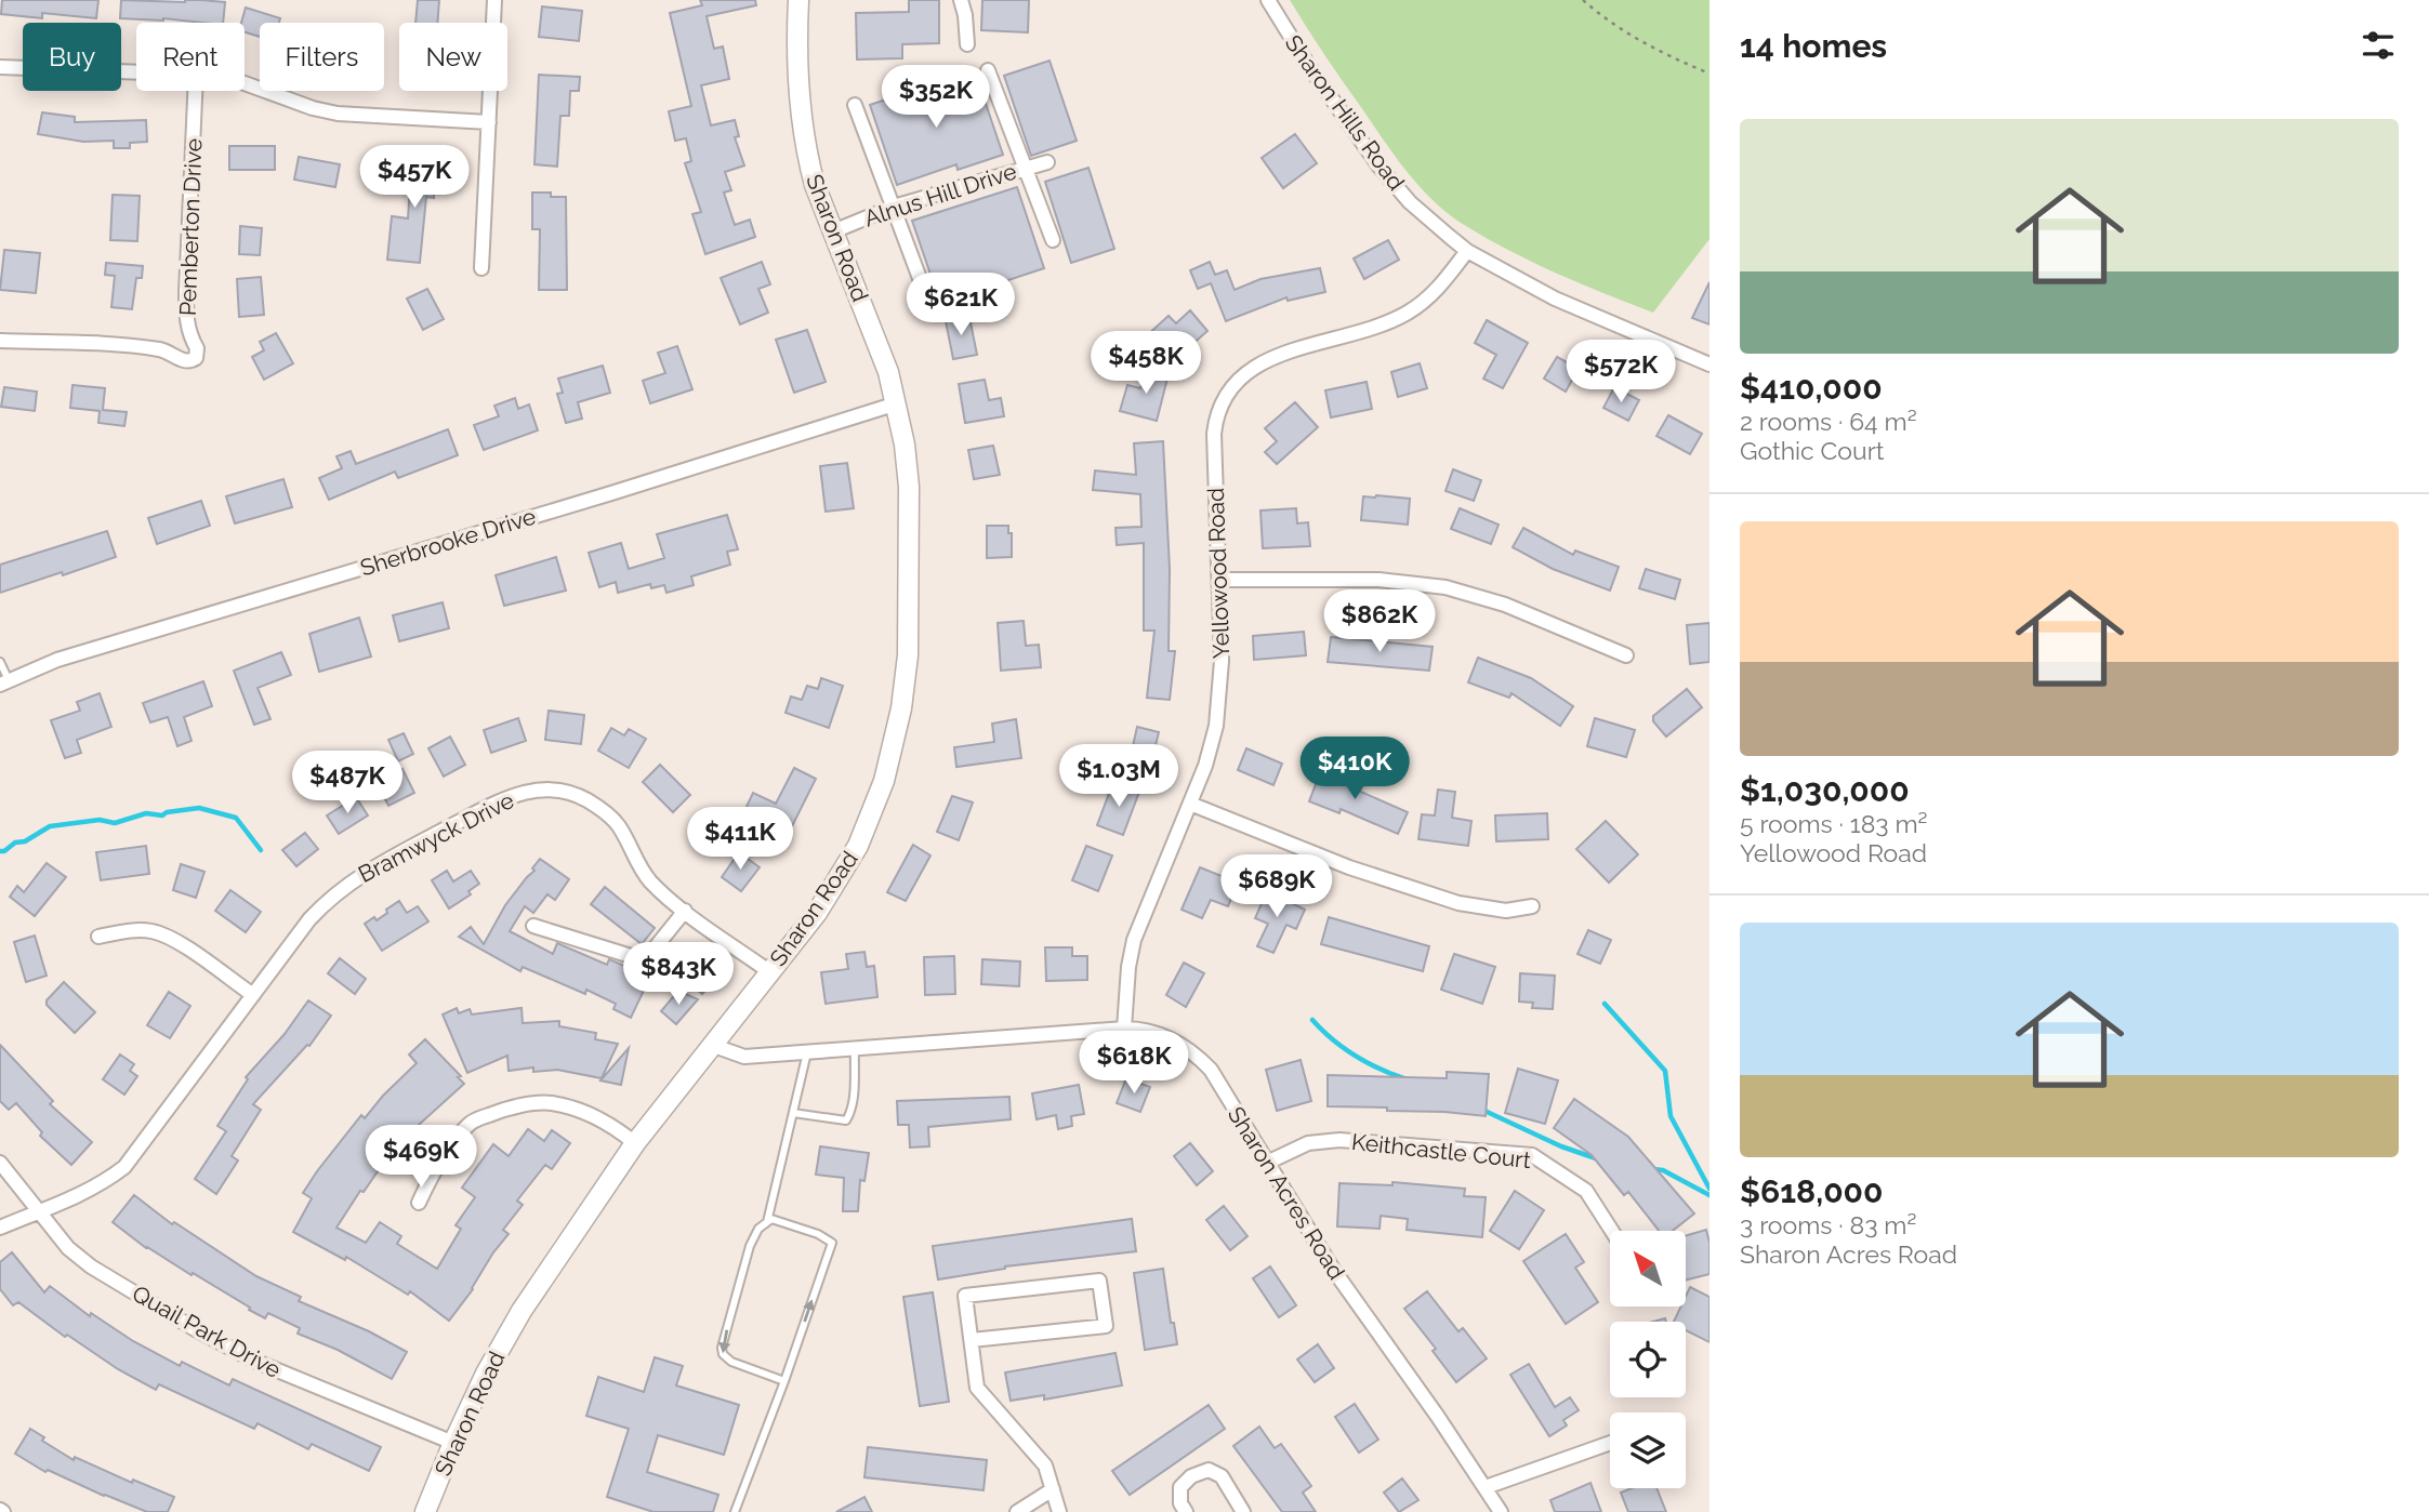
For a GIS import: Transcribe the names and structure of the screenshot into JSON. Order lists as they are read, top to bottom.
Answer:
{
  "streets": {
    "main road": ["Sharon Road"],
    "street": [
      "Sharon Hills Road",
      "Alnus Hill Drive",
      "Pemberton Drive",
      "Sherbrooke Drive",
      "Yellowood Road",
      "Bramwyck Drive",
      "Keithcastle Court",
      "Sharon Acres Road",
      "Quail Park Drive"
    ]
  },
  "crossings": [
    ["Sharon Hills Road", "Yellowood Road"],
    ["Alnus Hill Drive", "Sharon Road"],
    ["Sharon Road", "Sherbrooke Drive"],
    ["Sharon Road", "Bramwyck Drive"],
    ["Sharon Road", "Sharon Acres Road"],
    ["Sharon Road", "Quail Park Drive"],
    ["Yellowood Road", "Sharon Acres Road"],
    ["Bramwyck Drive", "Quail Park Drive"],
    ["Keithcastle Court", "Sharon Acres Road"]
  ],
  "north": "top left",
  "page": {
    "heading": "14 homes",
    "chip": [
      "Buy",
      "Rent",
      "Filters",
      "New"
    ],
    "price": [
      "$352K",
      "$457K",
      "$621K",
      "$458K",
      "$572K",
      "$862K",
      "$410K",
      "$1.03M",
      "$487K",
      "$411K",
      "$689K",
      "$843K",
      "$618K",
      "$469K"
    ],
    "list": [
      {
        "name": "$410,000",
        "note": "2 rooms · 64 m² · Gothic Court"
      },
      {
        "name": "$1,030,000",
        "note": "5 rooms · 183 m² · Yellowood Road"
      },
      {
        "name": "$618,000",
        "note": "3 rooms · 83 m² · Sharon Acres Road"
      }
    ]
  }
}
